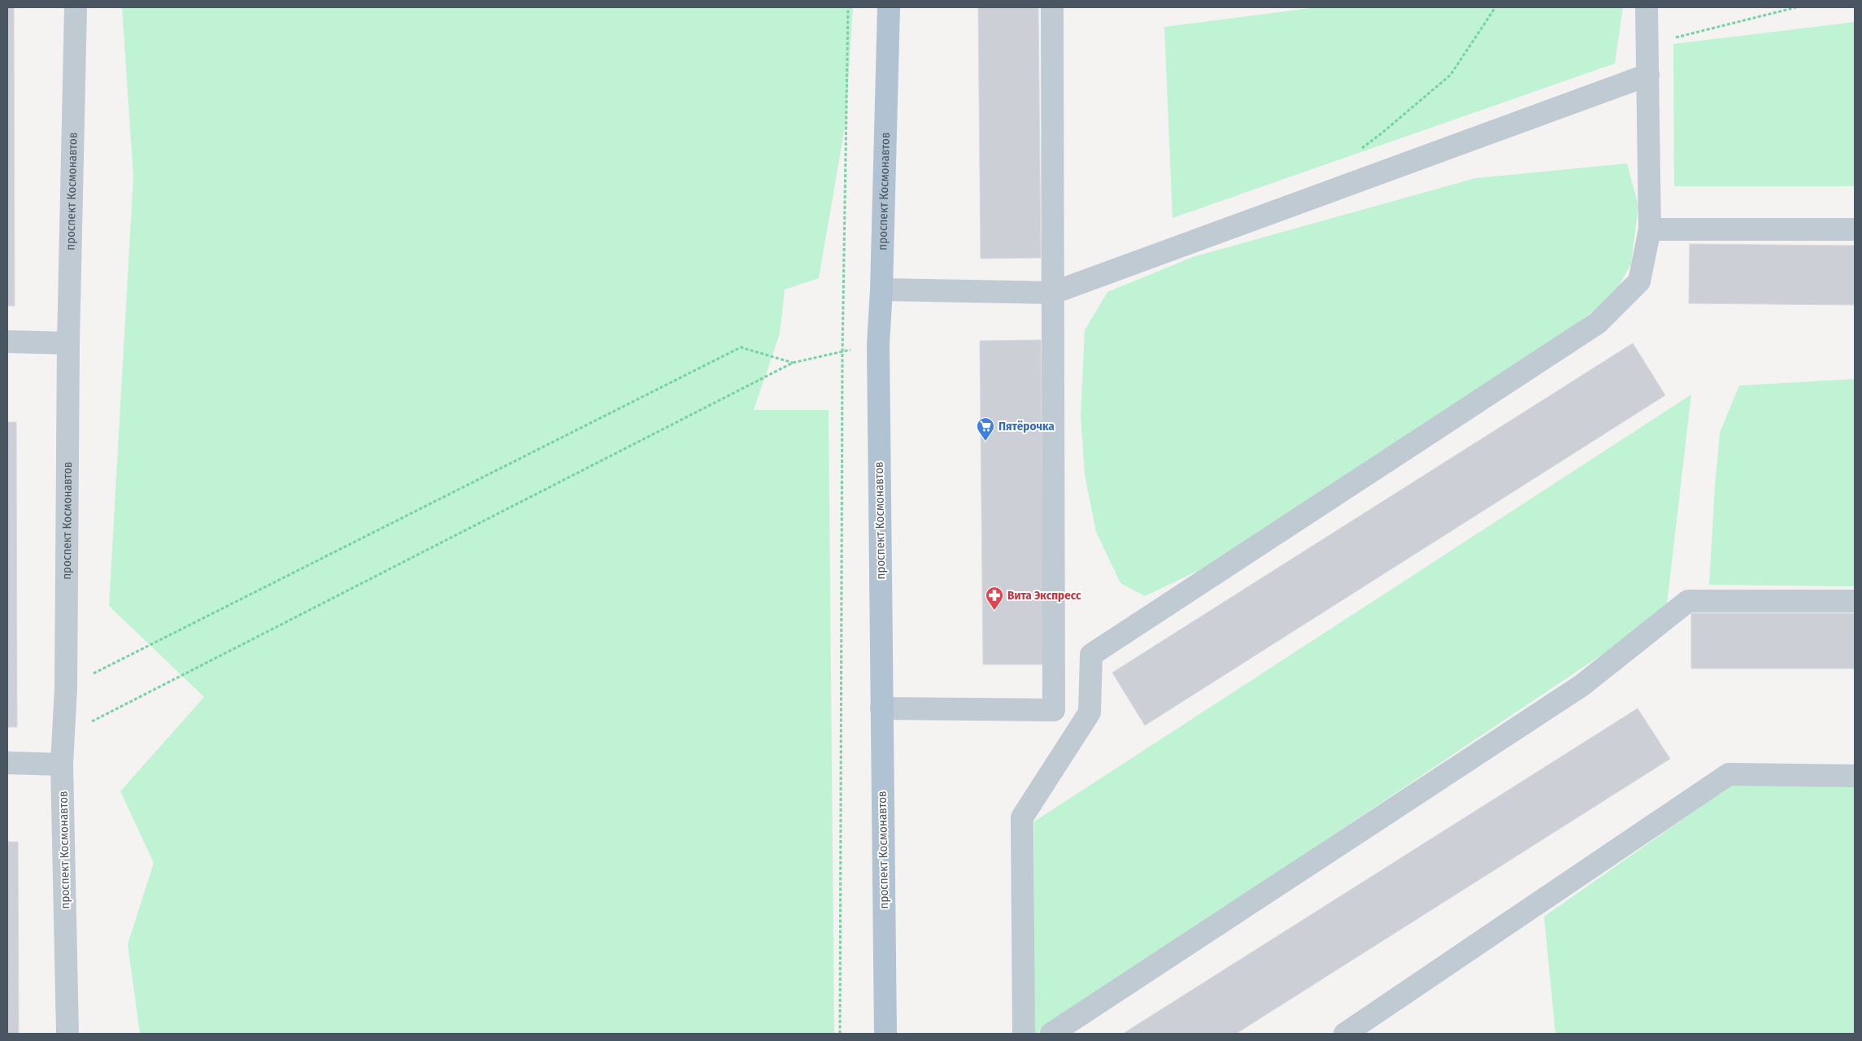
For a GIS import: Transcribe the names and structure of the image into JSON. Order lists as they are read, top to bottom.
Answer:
{
  "streets": {
    "main road": ["проспект Космонавтов"]
  },
  "places": {
    "supermarket": ["Пятёрочка"],
    "pharmacy": ["Вита Экспресс"]
  }
}
